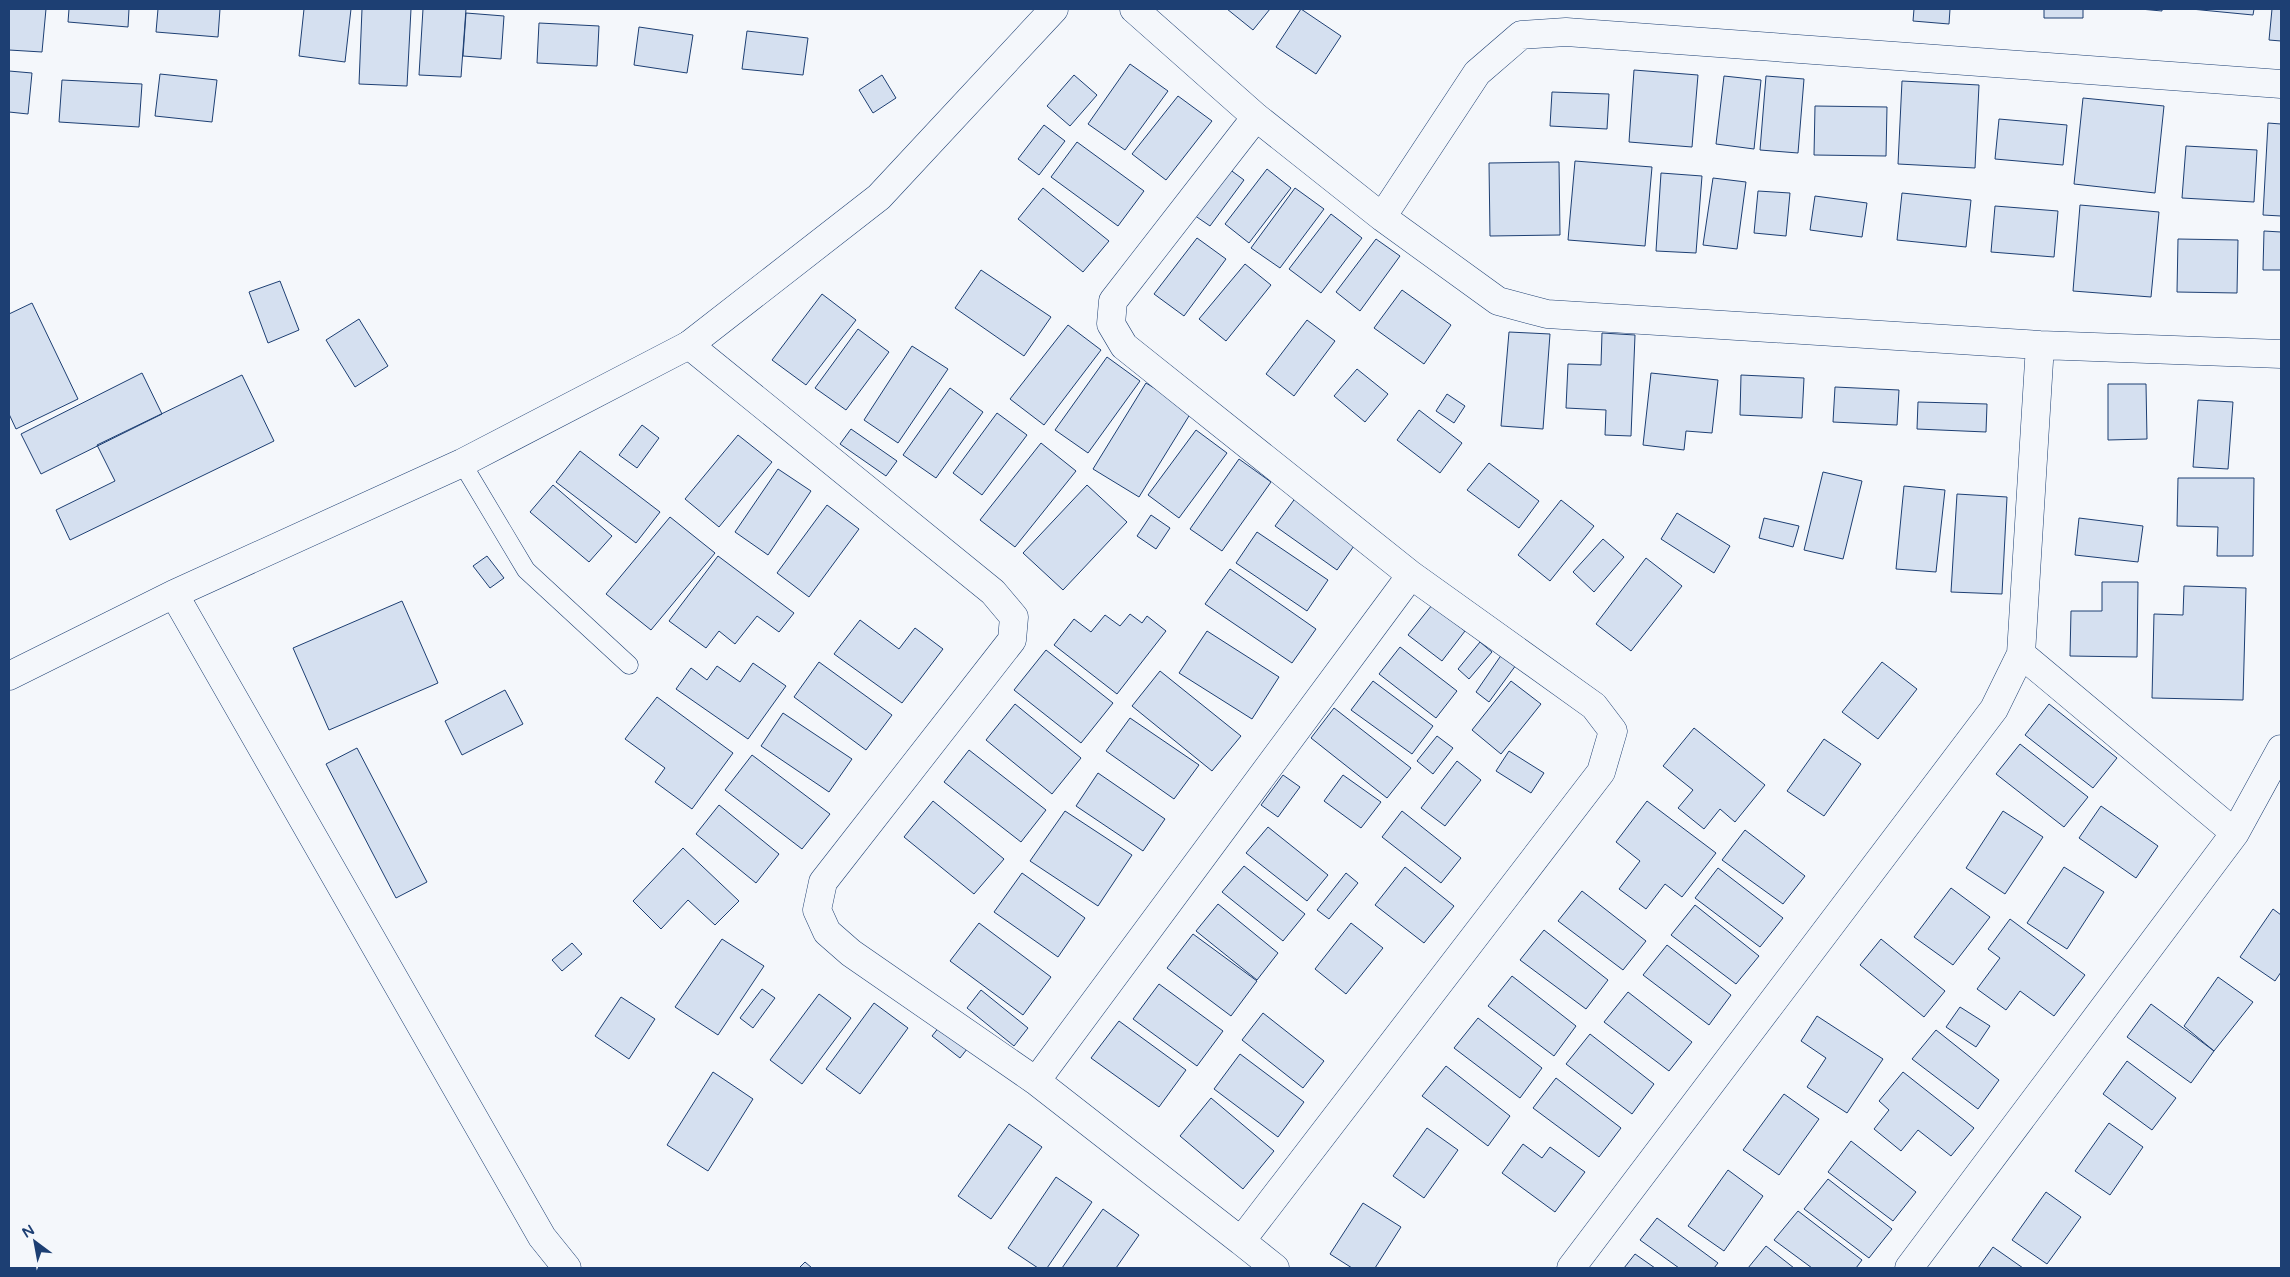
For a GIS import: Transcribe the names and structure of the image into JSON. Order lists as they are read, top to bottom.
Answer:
{
  "north": "top left"
}
